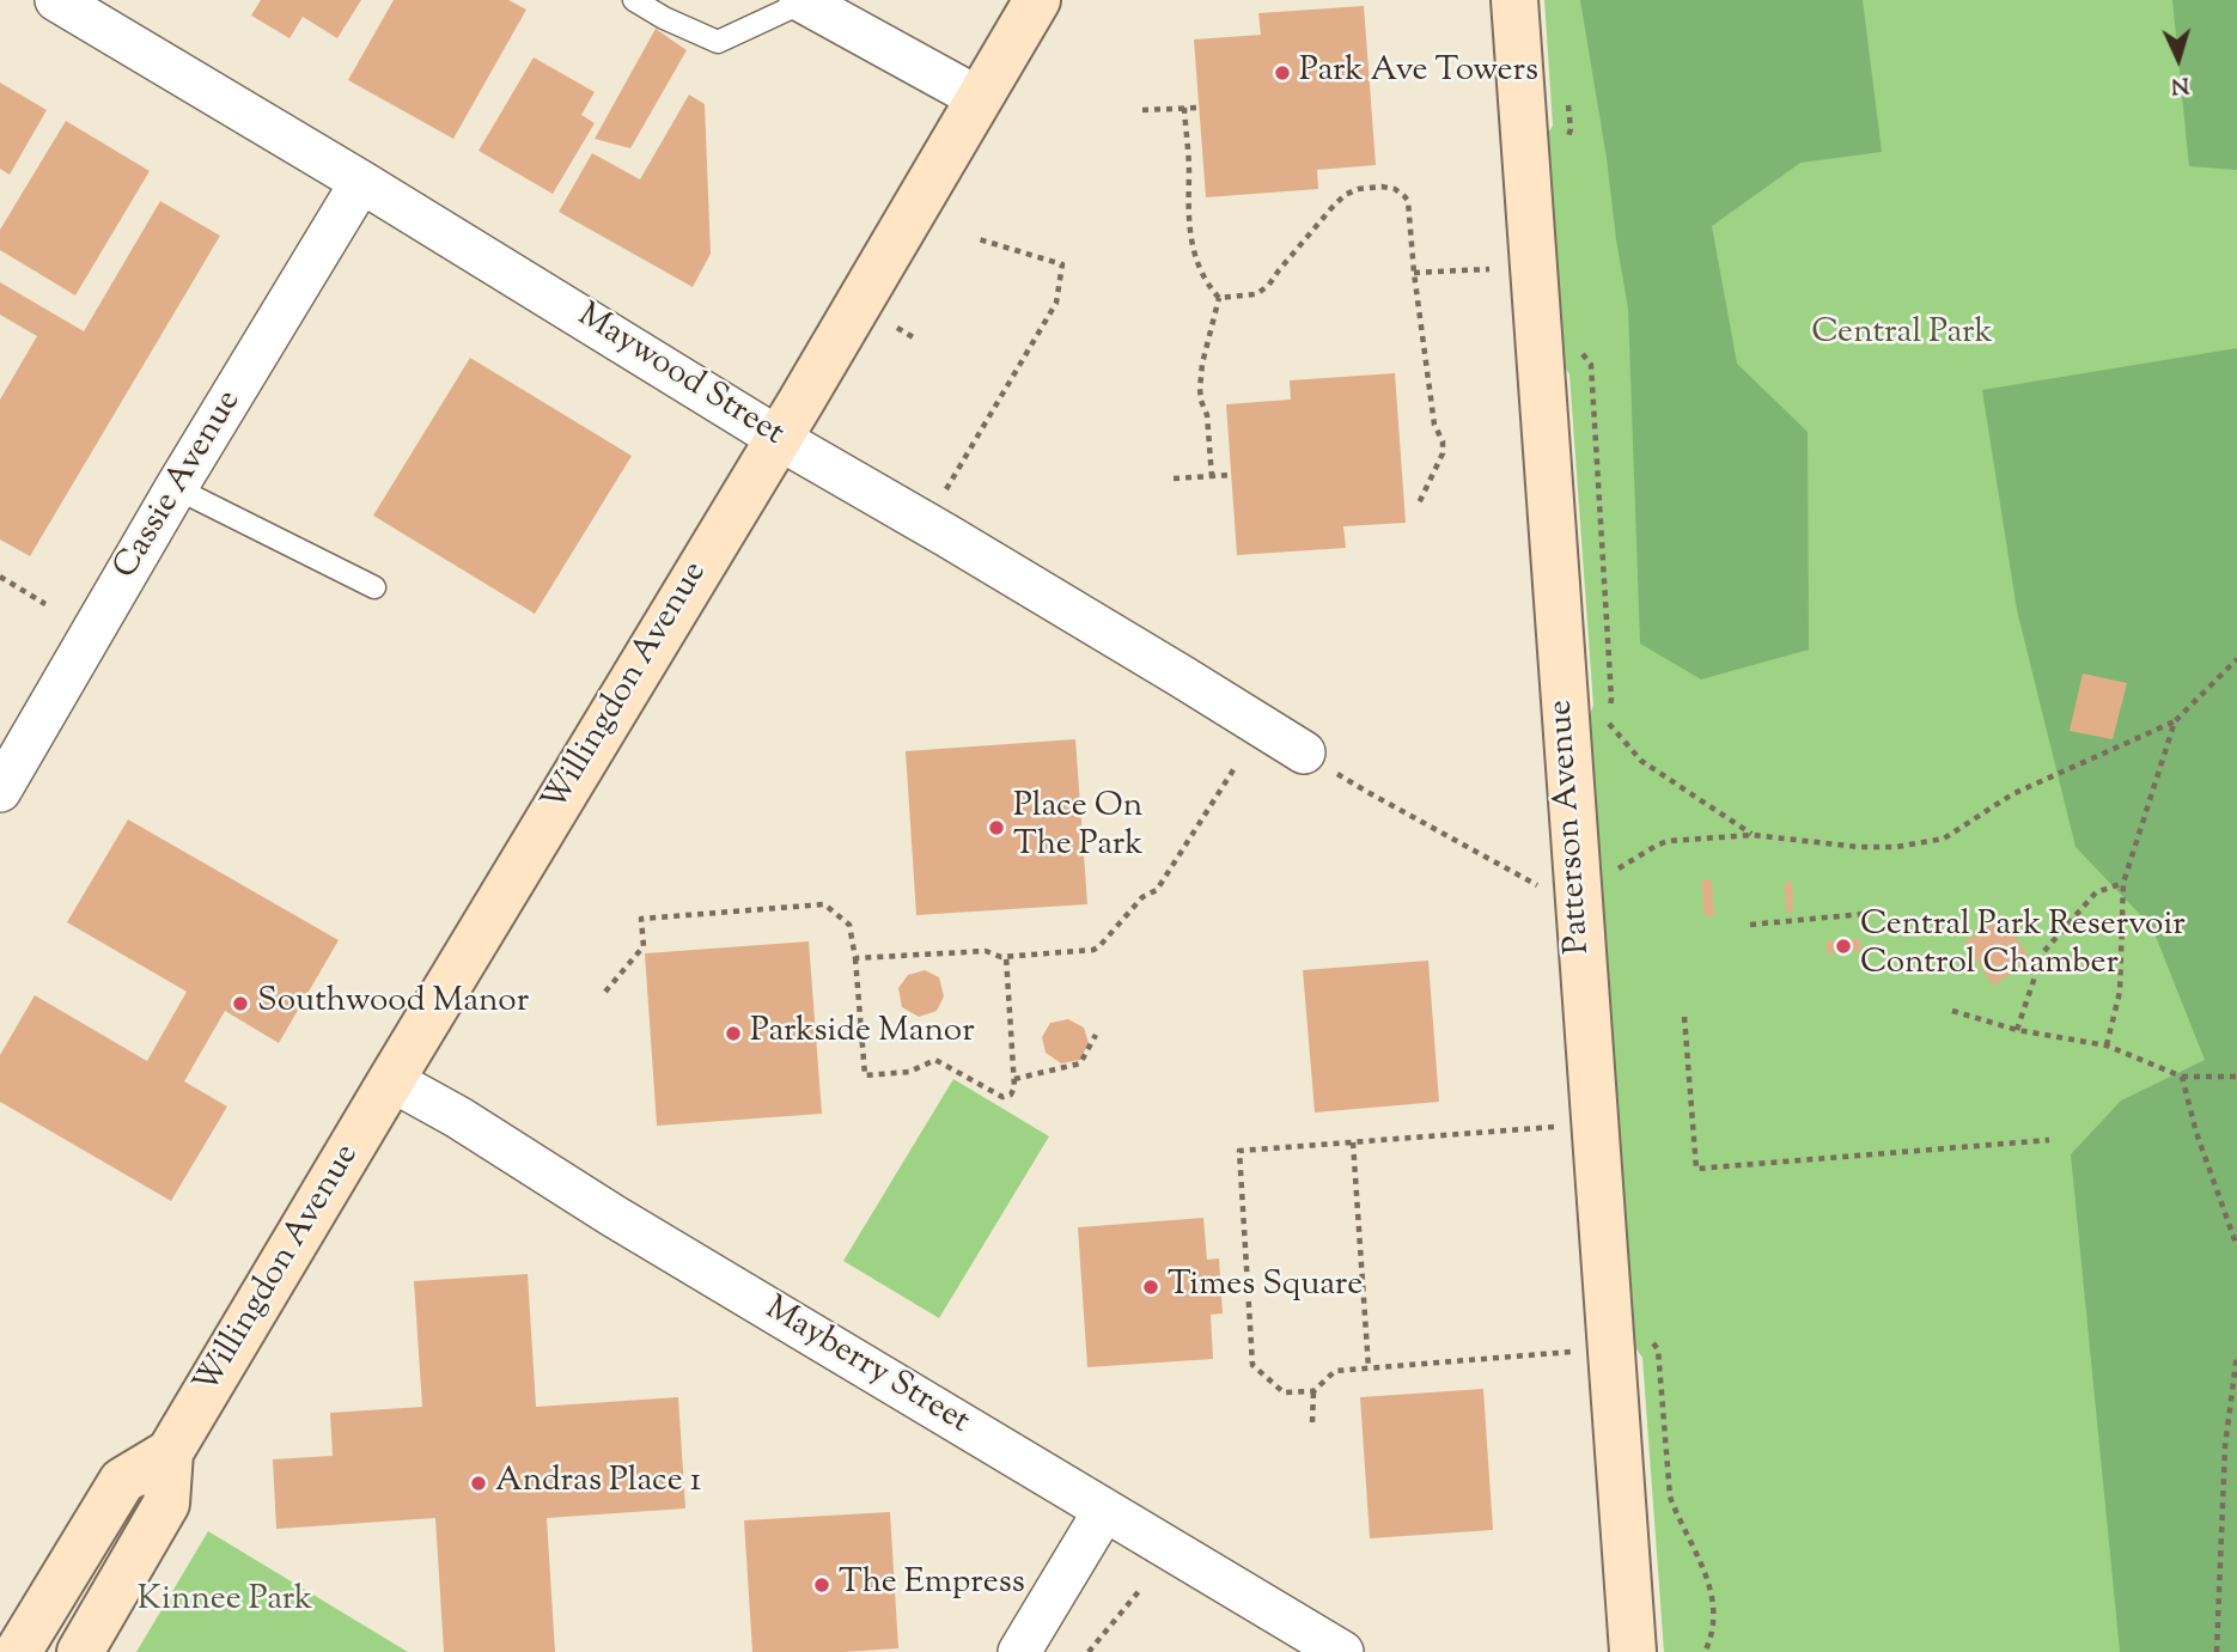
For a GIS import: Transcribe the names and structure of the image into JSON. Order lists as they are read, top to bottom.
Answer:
{
  "streets": {
    "main road": ["Willingdon Avenue", "Patterson Avenue"],
    "street": ["Maywood Street", "Cassie Avenue", "Mayberry Street"]
  },
  "crossings": [
    ["Maywood Street", "Cassie Avenue"],
    ["Maywood Street", "Willingdon Avenue"],
    ["Willingdon Avenue", "Mayberry Street"]
  ],
  "parks": ["Central Park", "Kinnee Park"],
  "places": [
    "Park Ave Towers",
    "Place On The Park",
    "Central Park Reservoir Control Chamber",
    "Southwood Manor",
    "Parkside Manor",
    "Times Square",
    "Andras Place 1",
    "The Empress"
  ],
  "north": "bottom"
}
